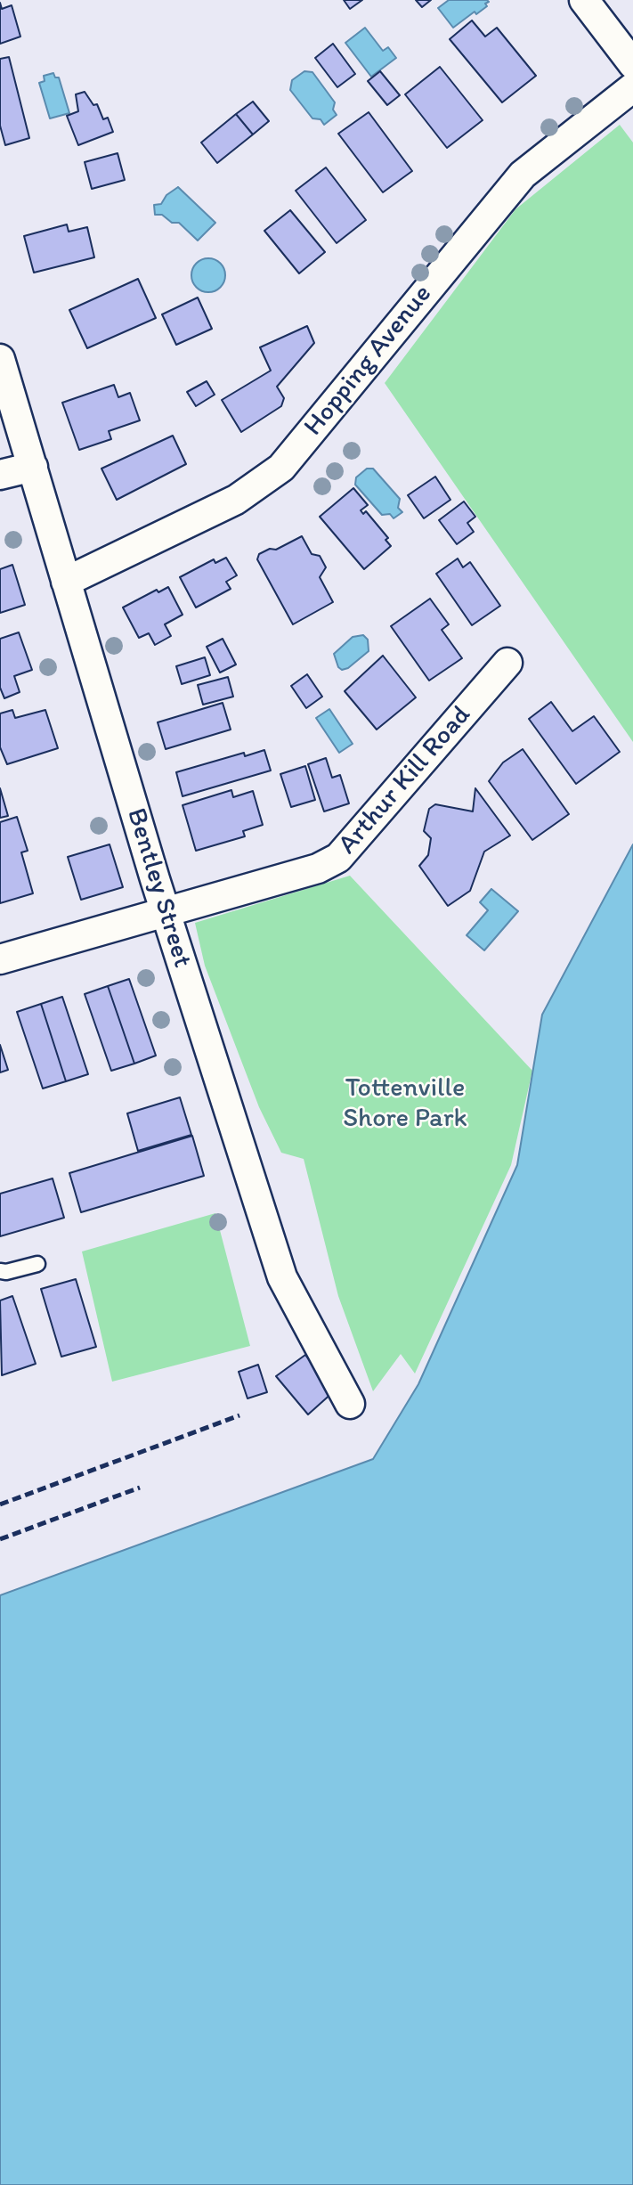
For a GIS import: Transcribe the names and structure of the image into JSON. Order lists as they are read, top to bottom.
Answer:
{
  "streets": {
    "street": ["Hopping Avenue", "Arthur Kill Road", "Bentley Street"]
  },
  "crossings": [
    ["Hopping Avenue", "Bentley Street"],
    ["Arthur Kill Road", "Bentley Street"]
  ],
  "parks": ["Tottenville Shore Park"]
}
